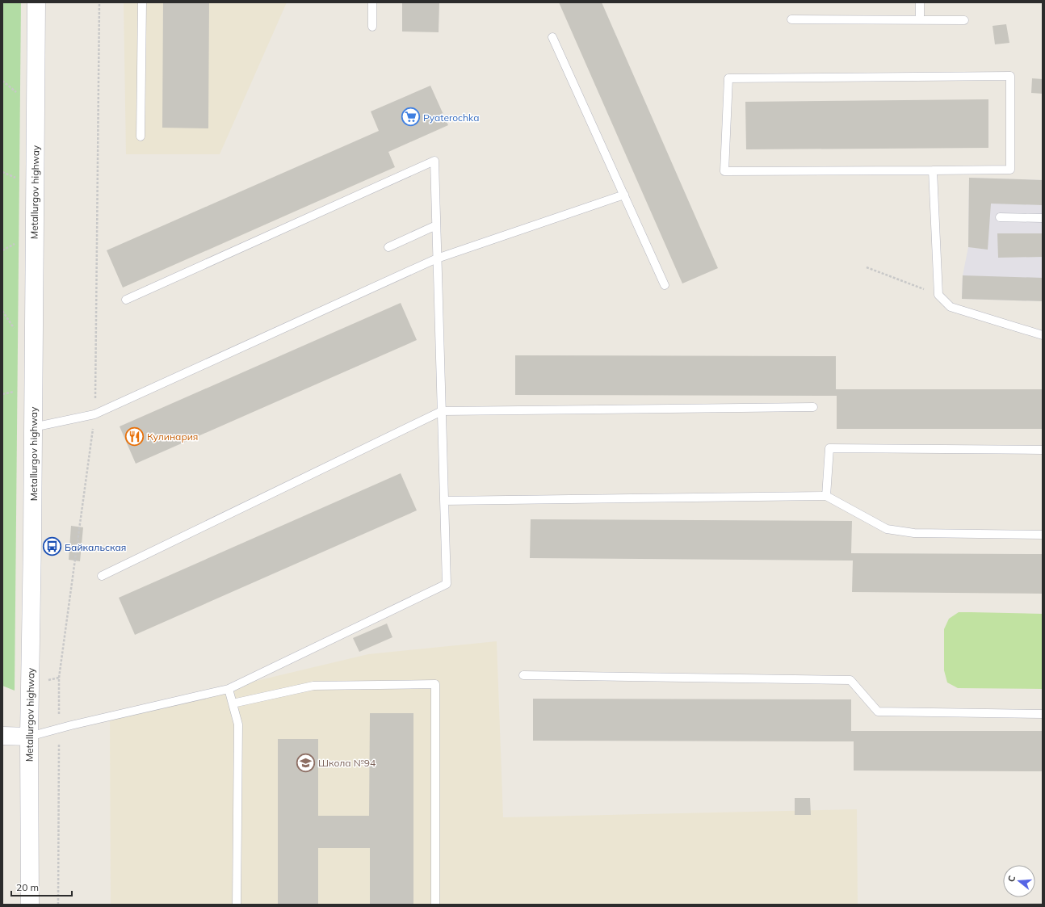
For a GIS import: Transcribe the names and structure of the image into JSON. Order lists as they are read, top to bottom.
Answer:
{
  "streets": {
    "main road": ["Metallurgov highway"]
  },
  "places": {
    "supermarket": ["Pyaterochka"],
    "restaurant": ["Кулинария"],
    "bus stop": ["Байкальская"],
    "school or university": ["Школа №94"]
  },
  "scale_bar": "20 m",
  "north": "left"
}
